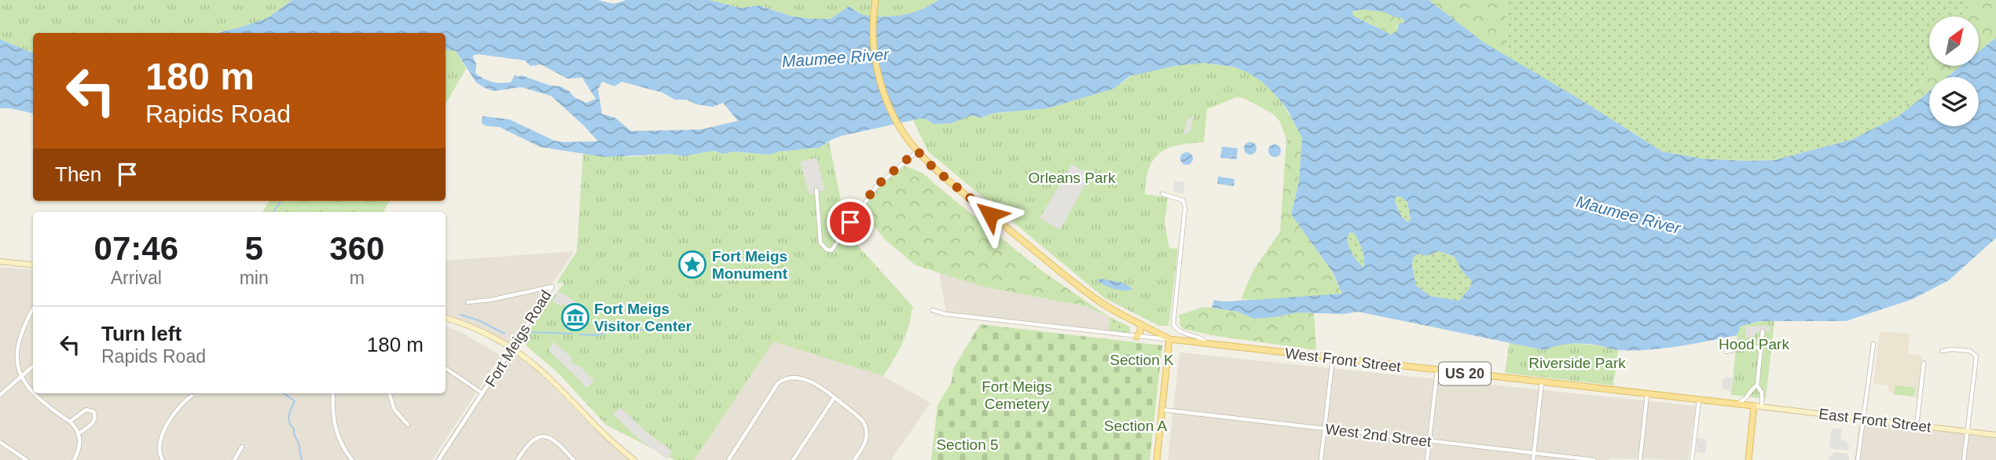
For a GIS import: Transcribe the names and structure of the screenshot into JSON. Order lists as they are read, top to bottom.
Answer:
{
  "streets": {
    "main road": ["West Front Street", "US 20", "East Front Street"],
    "street": ["Fort Meigs Road", "West 2nd Street"]
  },
  "crossings": [
    ["West Front Street", "US 20"],
    ["West Front Street", "East Front Street"]
  ],
  "water": ["Maumee River"],
  "parks": [
    "Orleans Park",
    "Hood Park",
    "Section K",
    "Riverside Park",
    "Fort Meigs Cemetery",
    "Section A",
    "Section 5"
  ],
  "places": {
    "place": ["Fort Meigs Monument"],
    "museum": ["Fort Meigs Visitor Center"]
  },
  "north": "top right",
  "page": {
    "turn": ["180 m", "Rapids Road"],
    "then": "Then",
    "eta": [
      "07:46",
      "Arrival",
      "5",
      "min",
      "360",
      "m"
    ],
    "list": [
      {
        "name": "Turn left",
        "note": "Rapids Road",
        "value": "180 m"
      }
    ]
  }
}
